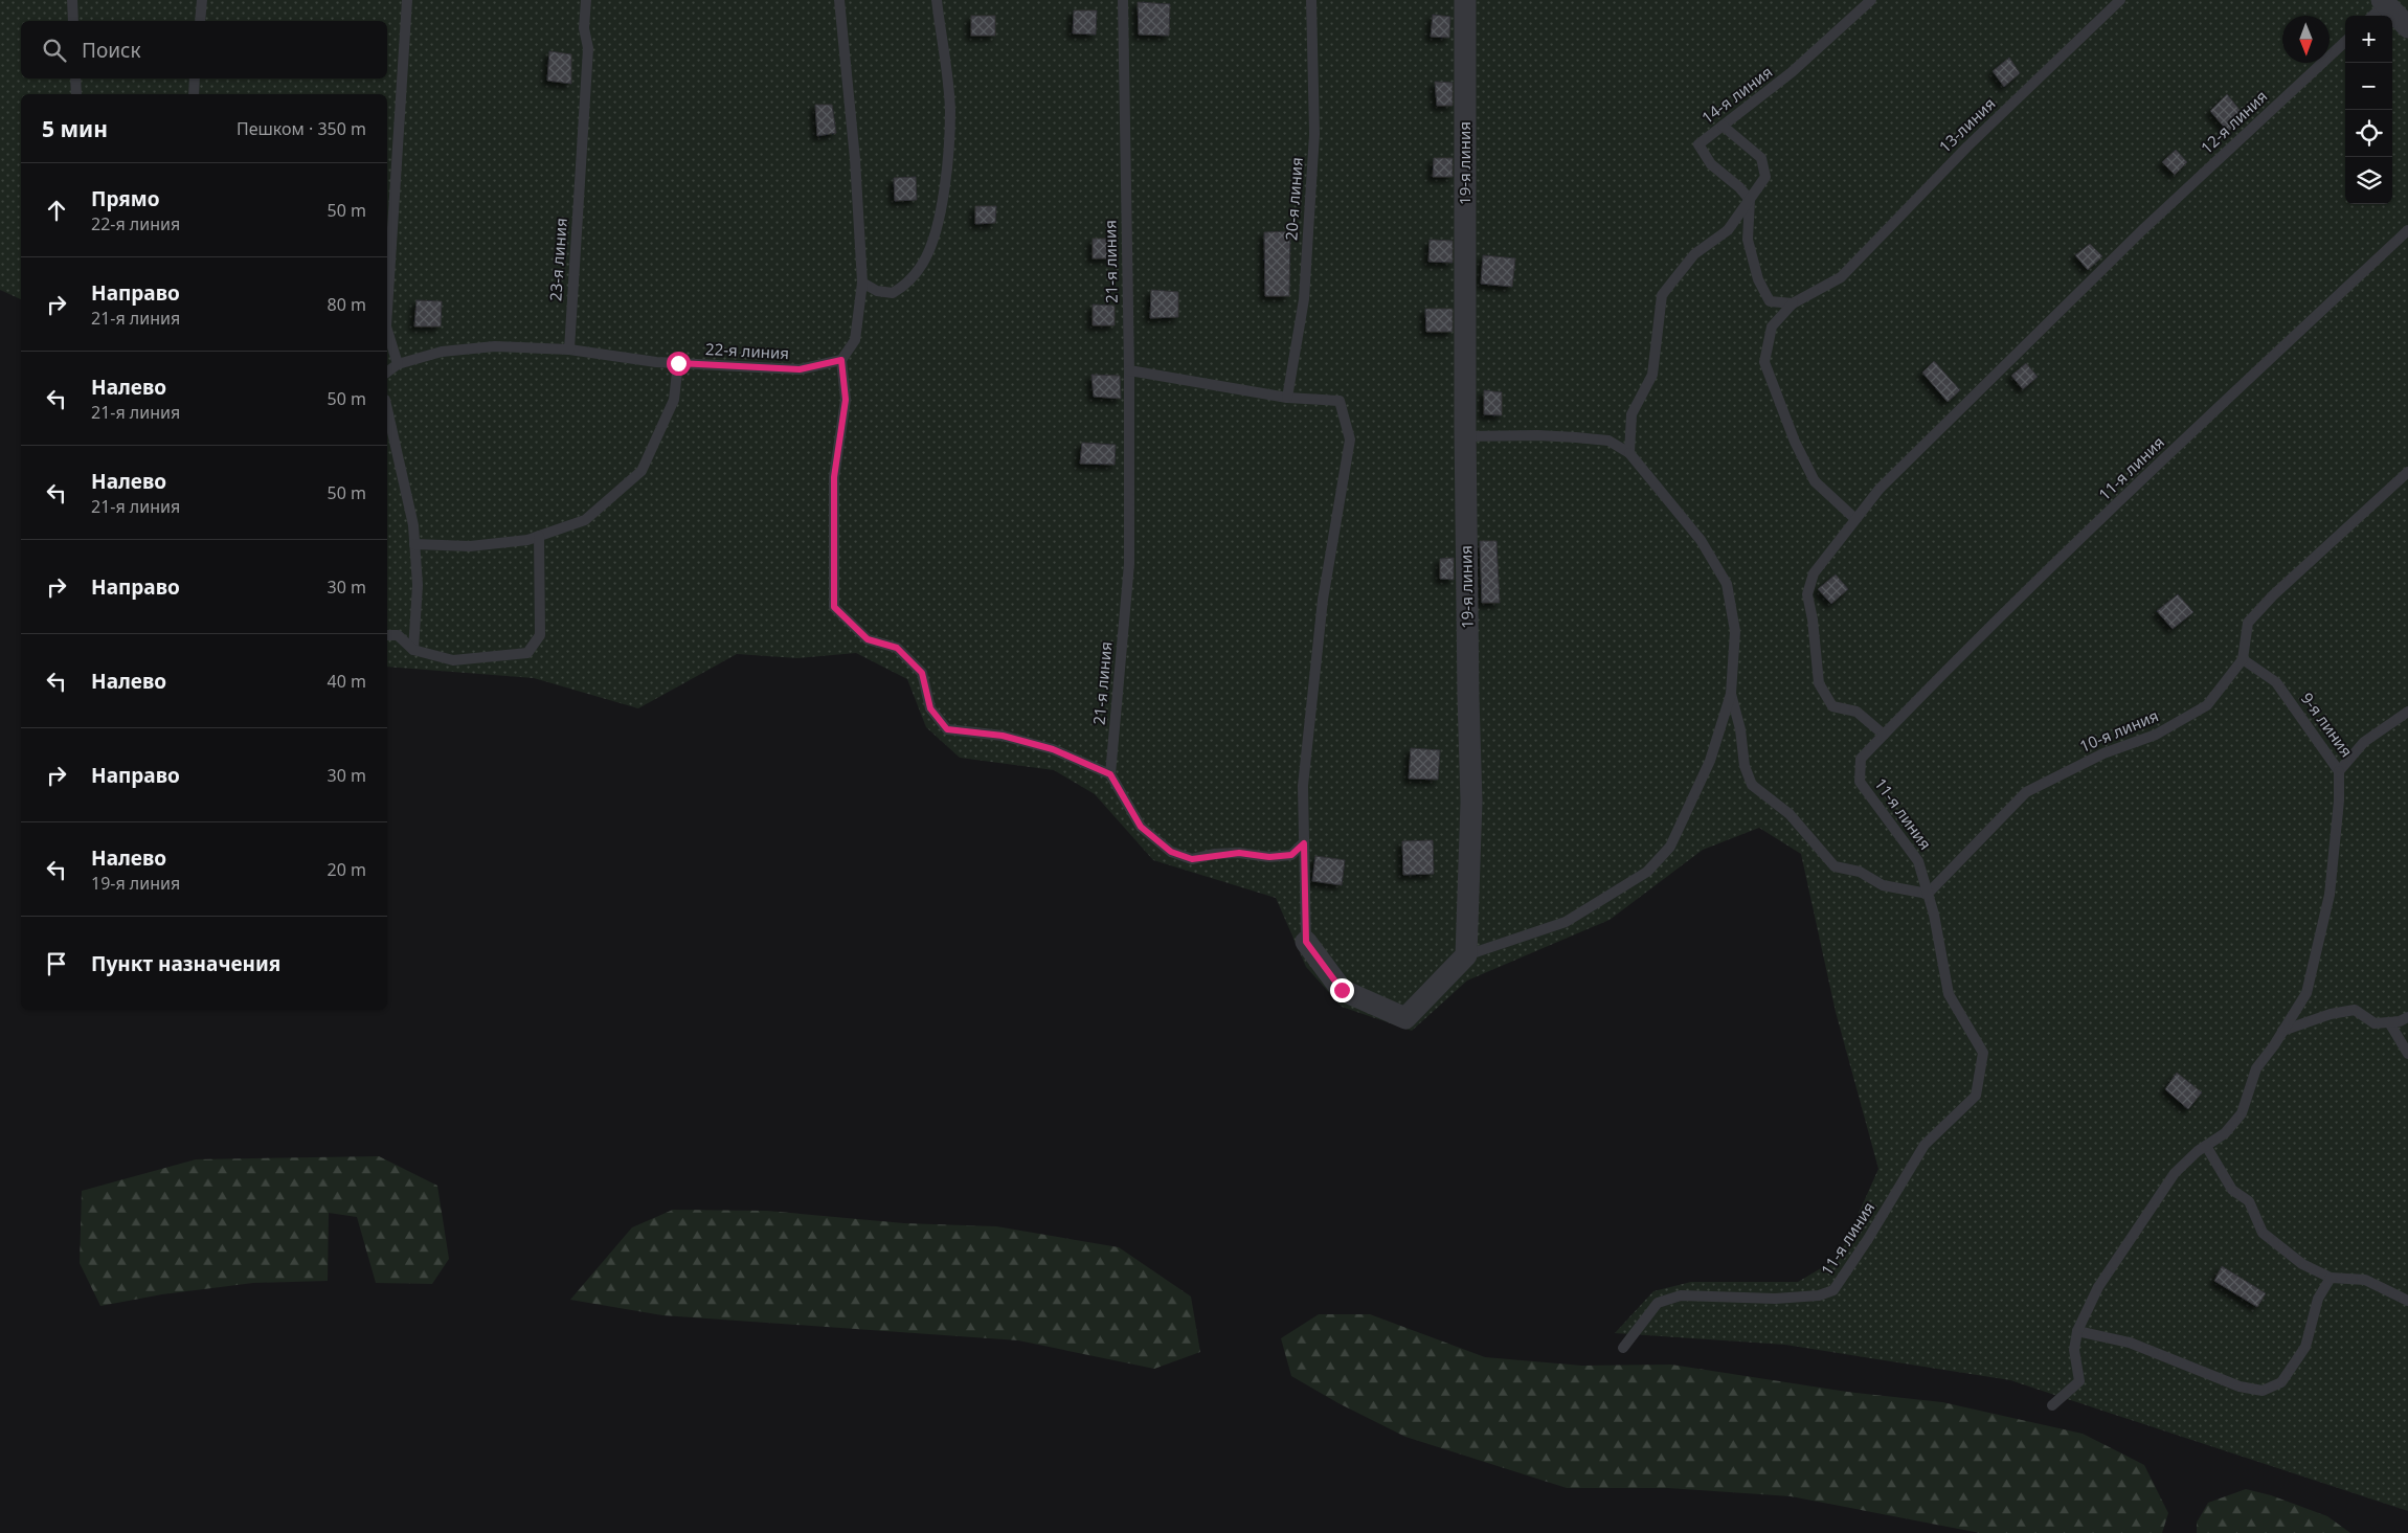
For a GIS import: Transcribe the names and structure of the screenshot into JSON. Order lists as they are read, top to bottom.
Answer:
{
  "streets": {
    "street": ["19-я линия"],
    "lane": [
      "14-я линия",
      "12-я линия",
      "13-линия",
      "20-я линия",
      "23-я линия",
      "21-я линия",
      "22-я линия",
      "11-я линия",
      "9-я линия",
      "10-я линия"
    ]
  },
  "crossings": [
    ["12-я линия", "11-я линия"],
    ["23-я линия", "22-я линия"],
    ["11-я линия", "10-я линия"],
    ["9-я линия", "10-я линия"]
  ],
  "north": "bottom",
  "page": {
    "map_buttons": ["+", "−"],
    "search": "Поиск",
    "heading": ["5 мин", "Пешком · 350 m"],
    "list": [
      ["Прямо", "22-я линия", "50 m"],
      ["Направо", "21-я линия", "80 m"],
      ["Налево", "21-я линия", "50 m"],
      ["Налево", "21-я линия", "50 m"],
      ["Направо", "30 m"],
      ["Налево", "40 m"],
      ["Направо", "30 m"],
      ["Налево", "19-я линия", "20 m"],
      "Пункт назначения"
    ]
  }
}
